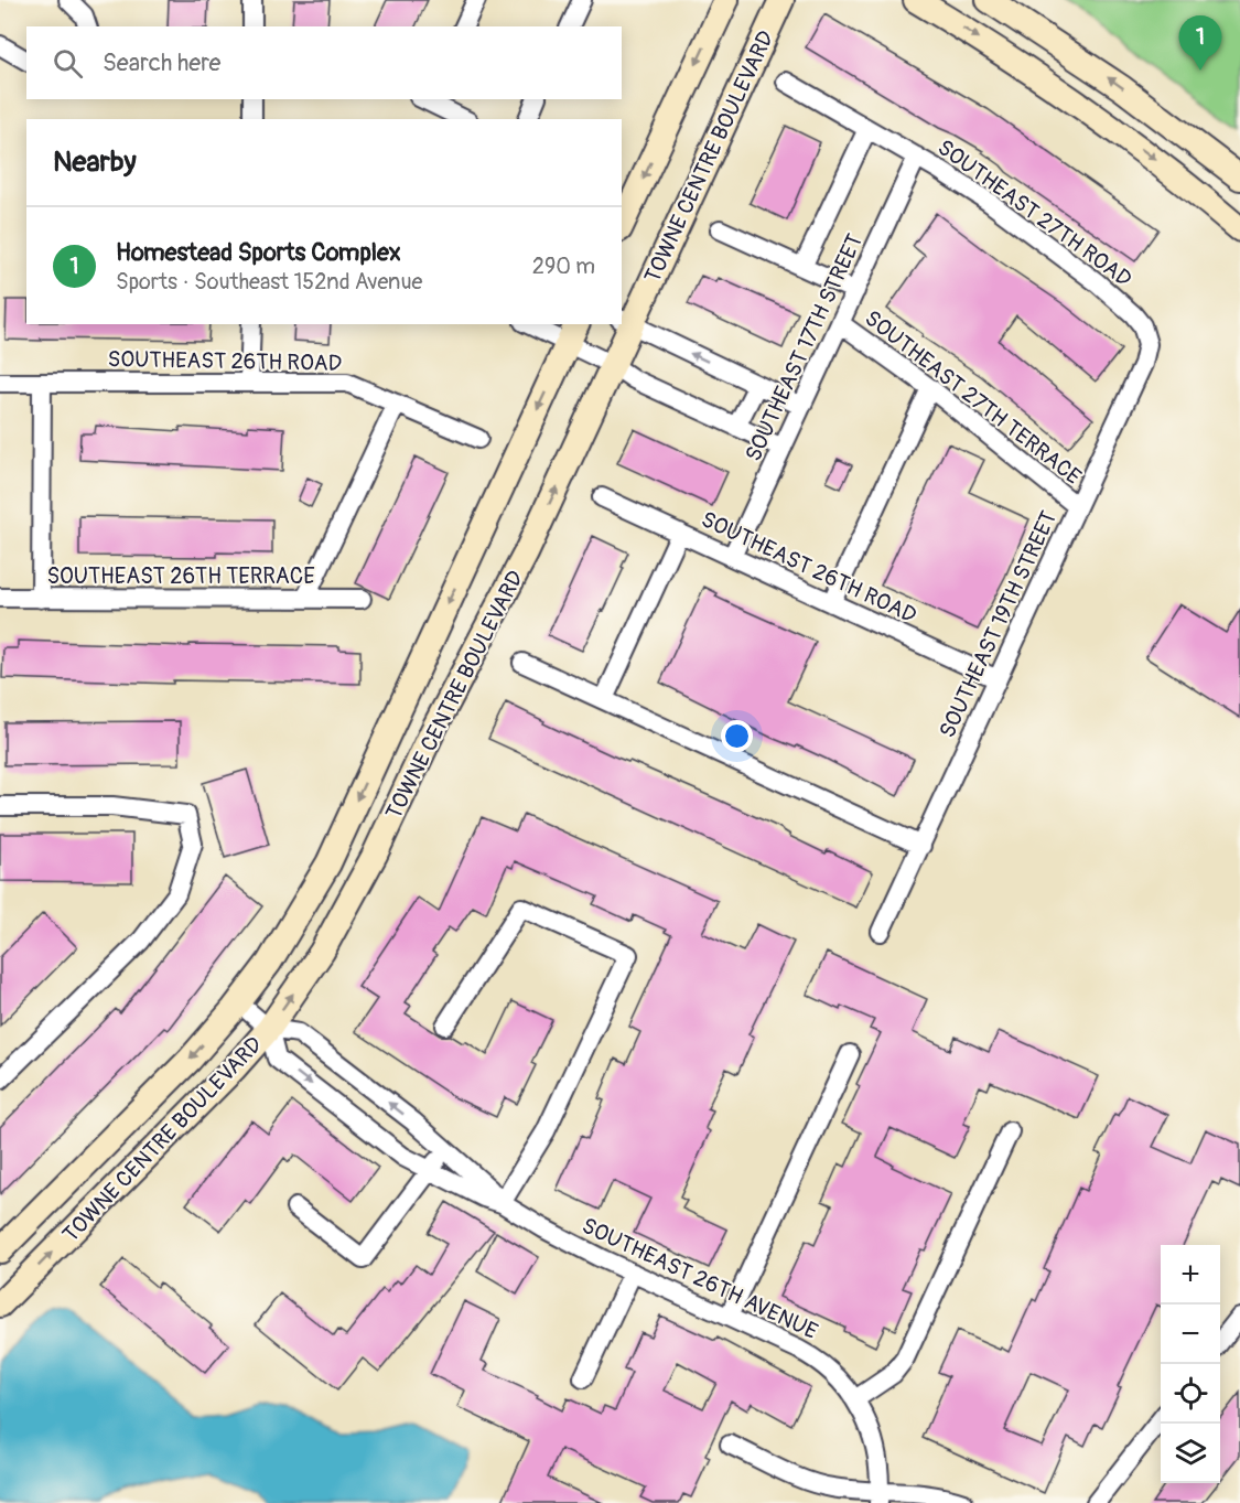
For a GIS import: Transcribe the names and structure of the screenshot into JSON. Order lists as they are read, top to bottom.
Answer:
{
  "streets": {
    "street": [
      "TOWNE CENTRE BOULEVARD",
      "SOUTHEAST 27TH ROAD",
      "SOUTHEAST 17TH STREET",
      "SOUTHEAST 26TH ROAD",
      "SOUTHEAST 27TH TERRACE",
      "SOUTHEAST 26TH TERRACE",
      "SOUTHEAST 19TH STREET",
      "SOUTHEAST 26TH AVENUE"
    ]
  },
  "crossings": [
    ["TOWNE CENTRE BOULEVARD", "SOUTHEAST 26TH AVENUE"],
    ["SOUTHEAST 27TH ROAD", "SOUTHEAST 17TH STREET"],
    ["SOUTHEAST 27TH ROAD", "SOUTHEAST 19TH STREET"],
    ["SOUTHEAST 17TH STREET", "SOUTHEAST 26TH ROAD"],
    ["SOUTHEAST 17TH STREET", "SOUTHEAST 27TH TERRACE"],
    ["SOUTHEAST 26TH ROAD", "SOUTHEAST 19TH STREET"],
    ["SOUTHEAST 27TH TERRACE", "SOUTHEAST 19TH STREET"]
  ],
  "page": {
    "pins": "1",
    "search": "Search here",
    "heading": "Nearby",
    "list": [
      {
        "mark": "1",
        "name": "Homestead Sports Complex",
        "note": "Sports · Southeast 152nd Avenue",
        "value": "290 m"
      }
    ],
    "map_buttons": ["+", "−"]
  }
}
